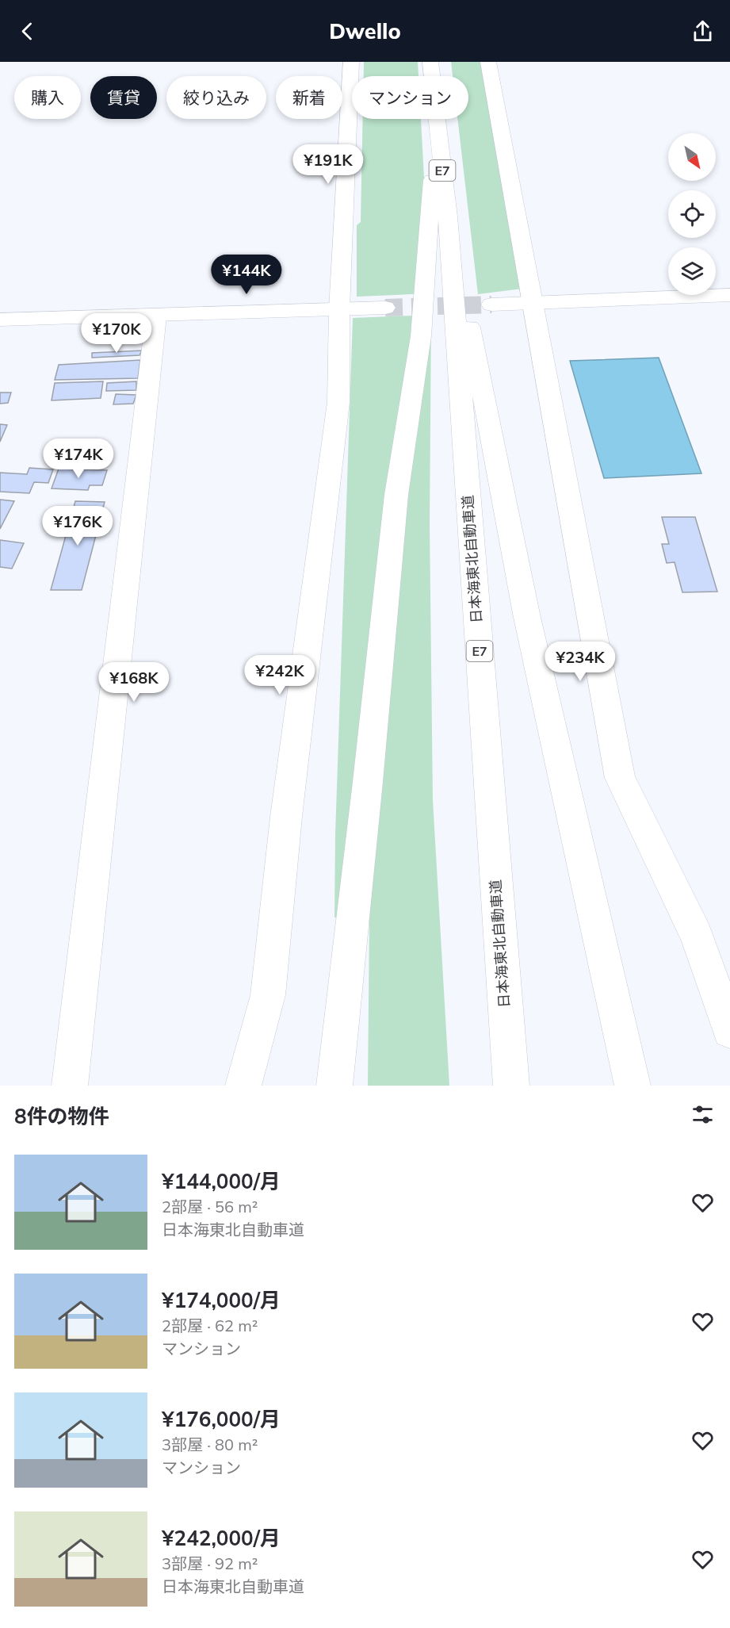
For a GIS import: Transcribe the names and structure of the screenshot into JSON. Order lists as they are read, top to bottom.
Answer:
{
  "streets": {
    "main road": ["E7", "日本海東北自動車道"]
  },
  "north": "bottom right",
  "page": {
    "header": "Dwello",
    "chip": [
      "購入",
      "賃貸",
      "絞り込み",
      "新着",
      "マンション"
    ],
    "price": [
      "¥191K",
      "¥144K",
      "¥170K",
      "¥174K",
      "¥176K",
      "¥234K",
      "¥242K",
      "¥168K"
    ],
    "heading": "8件の物件",
    "list": [
      {
        "name": "¥144,000/月",
        "note": "2部屋 · 56 m² · 日本海東北自動車道"
      },
      {
        "name": "¥174,000/月",
        "note": "2部屋 · 62 m² · マンション"
      },
      {
        "name": "¥176,000/月",
        "note": "3部屋 · 80 m² · マンション"
      },
      {
        "name": "¥242,000/月",
        "note": "3部屋 · 92 m² · 日本海東北自動車道"
      }
    ]
  }
}
